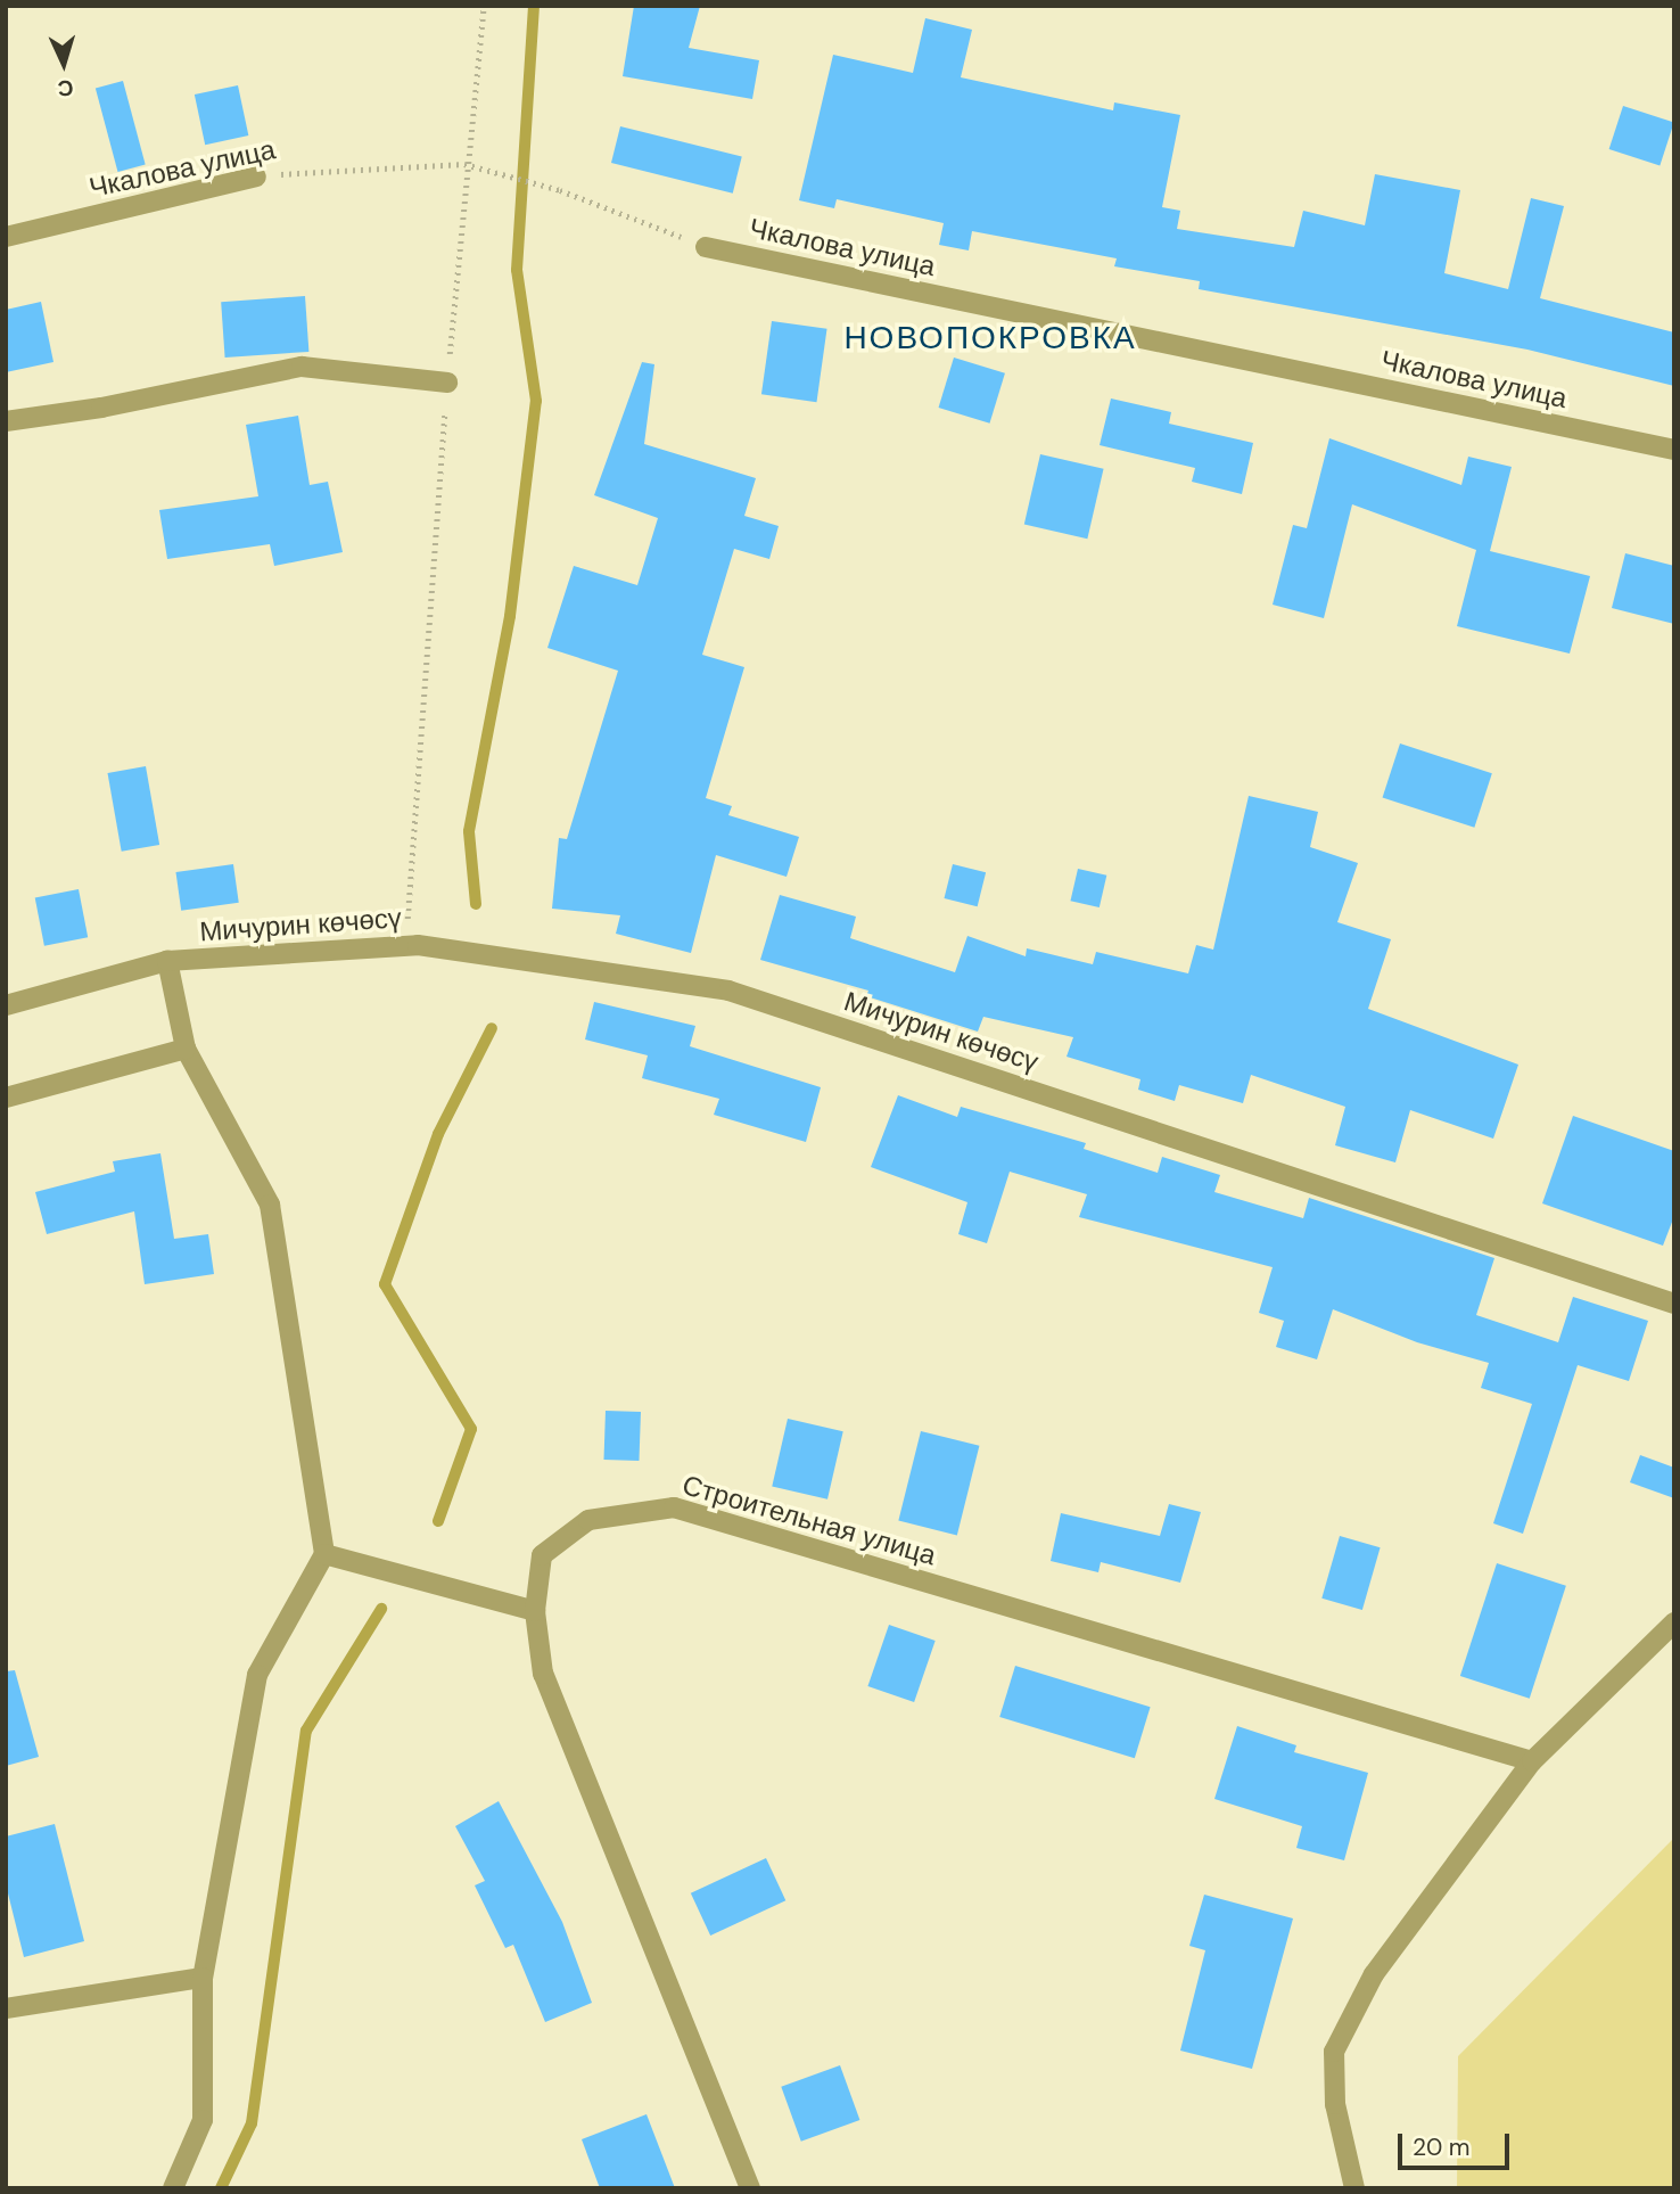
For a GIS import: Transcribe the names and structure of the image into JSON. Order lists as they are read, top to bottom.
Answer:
{
  "streets": {
    "street": ["Чкалова улица", "Мичурин көчөсү", "Строительная улица"]
  },
  "districts": ["НОВОПОКРОВКА"],
  "scale_bar": "20 m",
  "north": "bottom"
}
